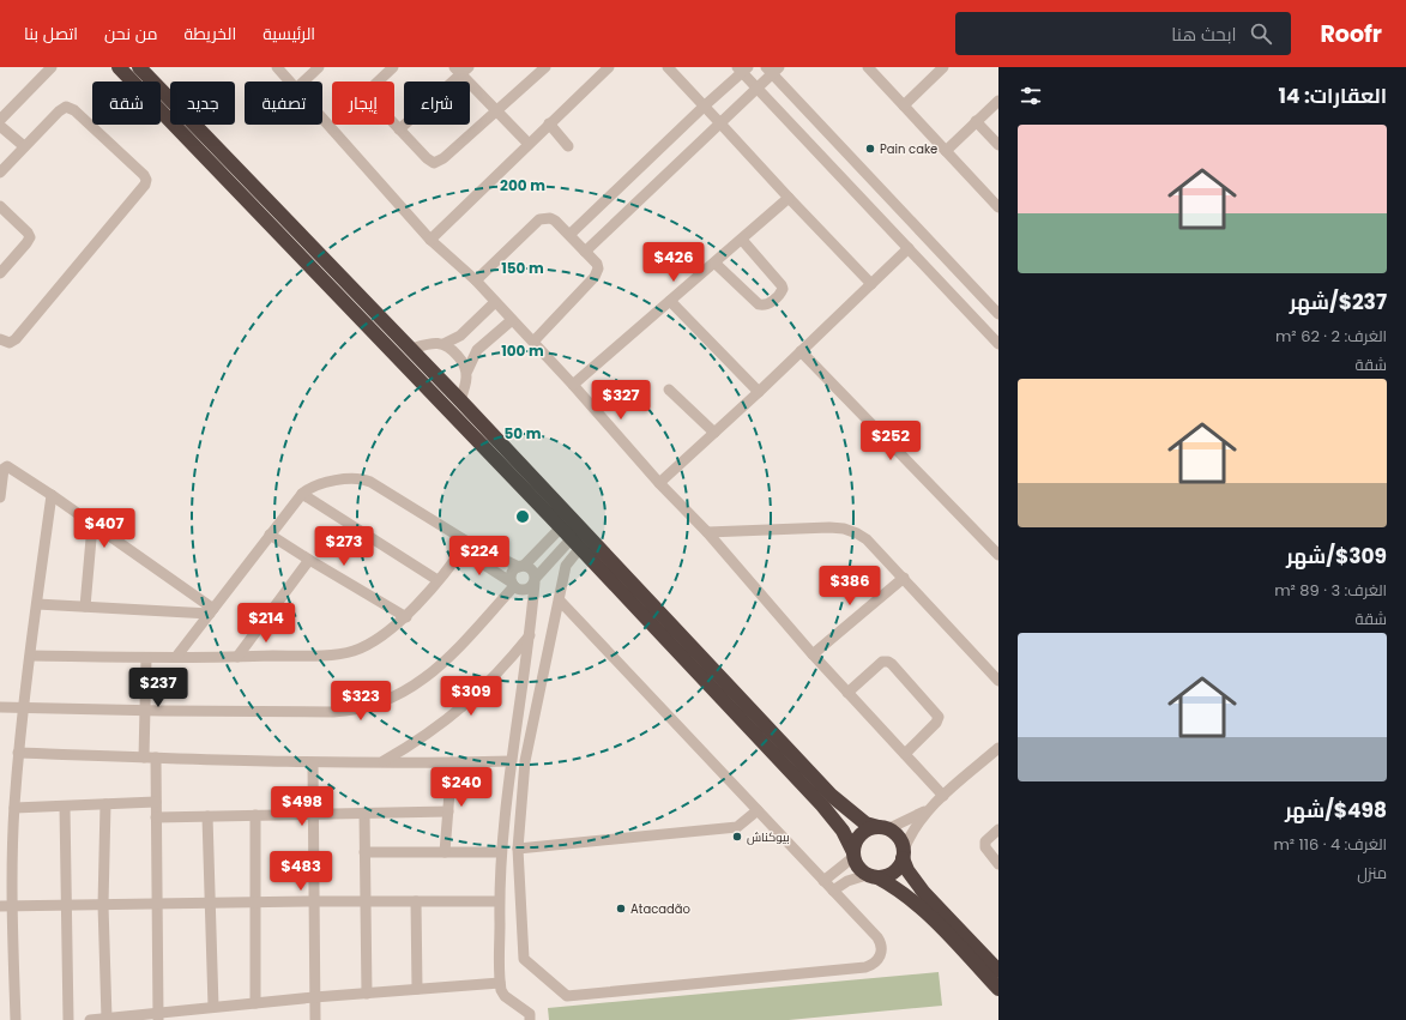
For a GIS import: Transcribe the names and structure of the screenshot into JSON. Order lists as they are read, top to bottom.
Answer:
{
  "places": ["Pain cake", "بيوكناش", "Atacadão"],
  "page": {
    "header": "Roofr",
    "search": "ابحث هنا",
    "nav": [
      "الرئيسية",
      "الخريطة",
      "من نحن",
      "اتصل بنا"
    ],
    "heading": "العقارات: 14",
    "chip": [
      "شراء",
      "إيجار",
      "تصفية",
      "جديد",
      "شقة"
    ],
    "list": [
      {
        "name": "$237/شهر",
        "note": "الغرف: 2 · 62 m² · شقة"
      },
      {
        "name": "$309/شهر",
        "note": "الغرف: 3 · 89 m² · شقة"
      },
      {
        "name": "$498/شهر",
        "note": "الغرف: 4 · 116 m² · منزل"
      }
    ],
    "price": [
      "$426",
      "$327",
      "$252",
      "$407",
      "$273",
      "$224",
      "$386",
      "$214",
      "$237",
      "$309",
      "$323",
      "$240",
      "$498",
      "$483"
    ]
  },
  "rings": [
    "200 m",
    "150 m",
    "100 m",
    "50 m"
  ]
}
